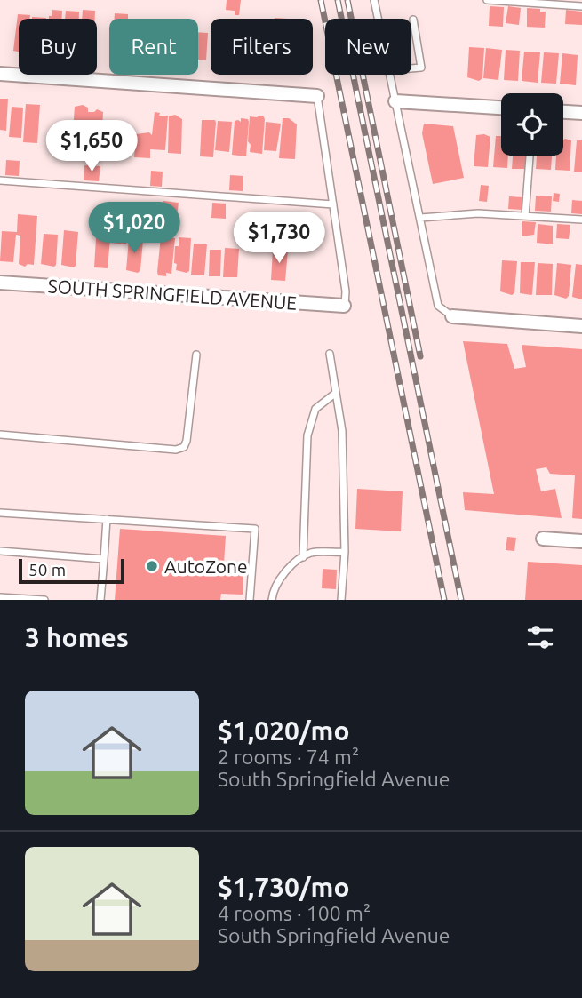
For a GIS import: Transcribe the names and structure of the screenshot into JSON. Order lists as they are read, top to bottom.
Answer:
{
  "streets": {
    "street": ["SOUTH SPRINGFIELD AVENUE"]
  },
  "places": ["AutoZone"],
  "scale_bar": "50 m",
  "page": {
    "chip": [
      "Buy",
      "Rent",
      "Filters",
      "New"
    ],
    "price": ["$1,650", "$1,020", "$1,730"],
    "scale": "50 m",
    "heading": "3 homes",
    "list": [
      {
        "name": "$1,020/mo",
        "note": "2 rooms · 74 m² · South Springfield Avenue"
      },
      {
        "name": "$1,730/mo",
        "note": "4 rooms · 100 m² · South Springfield Avenue"
      }
    ]
  }
}
